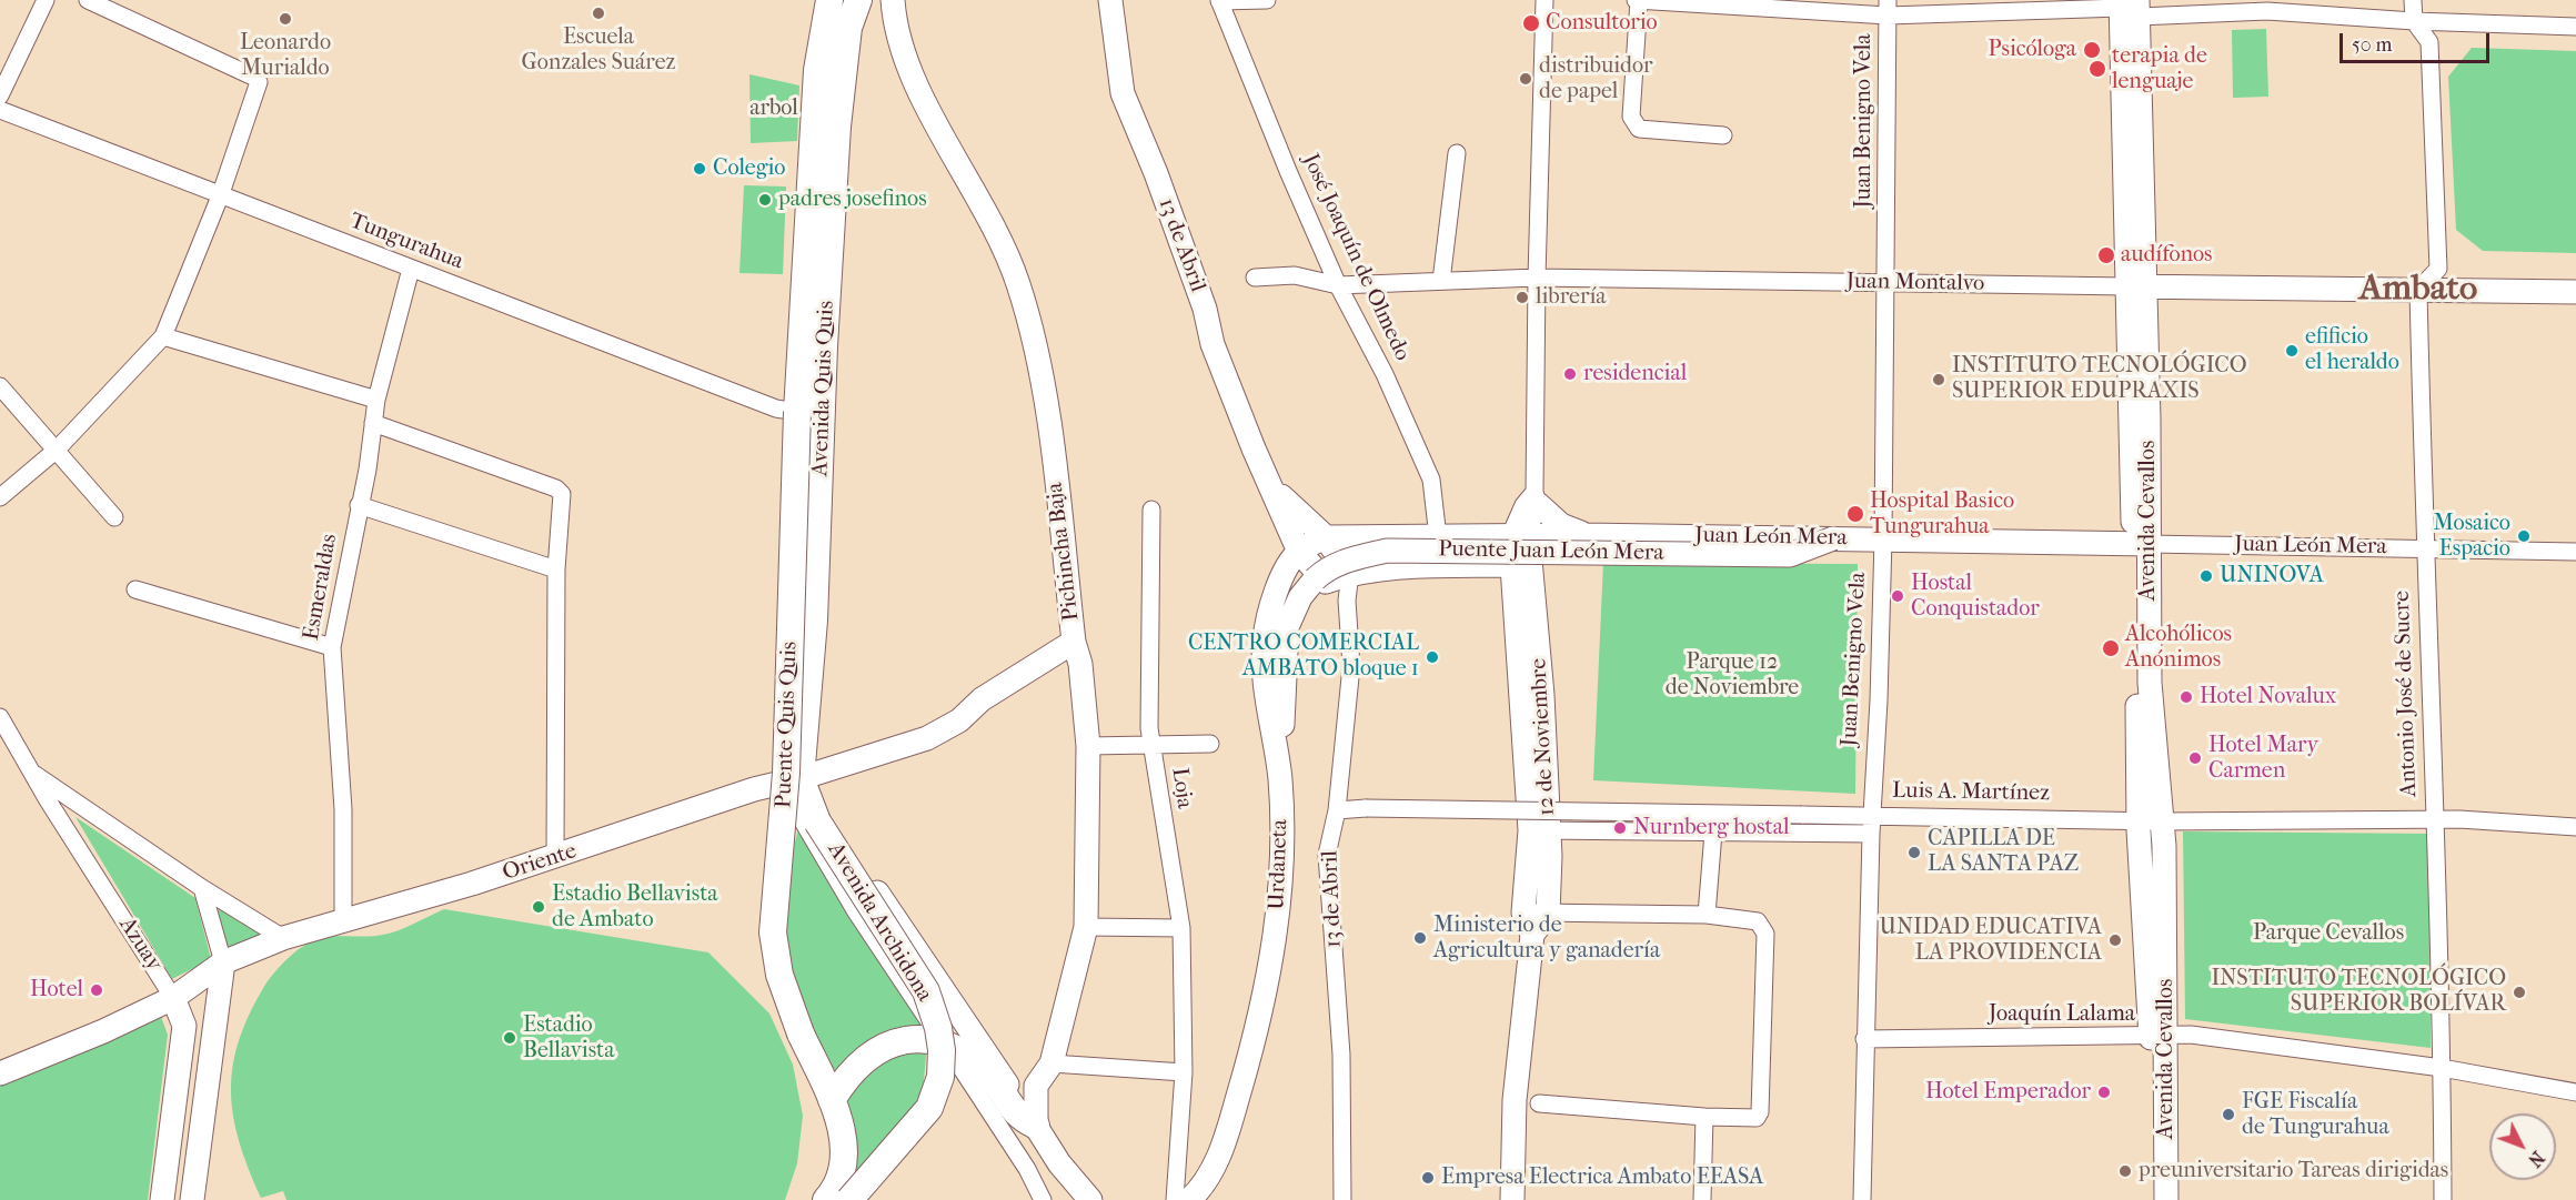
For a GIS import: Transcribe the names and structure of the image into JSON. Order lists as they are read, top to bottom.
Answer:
{
  "streets": {
    "main road": ["Avenida Quis Quis", "Puente Quis Quis", "Avenida Archidona"],
    "street": [
      "Juan Benigno Vela",
      "Tungurahua",
      "13 de Abril",
      "José Joaquín de Olmedo",
      "Juan Montalvo",
      "Avenida Cevallos",
      "Juan León Mera",
      "Pichincha Baja",
      "Puente Juan León Mera",
      "Esmeraldas",
      "Antonio José de Sucre",
      "12 de Noviembre",
      "Loja",
      "Luis A. Martínez",
      "Oriente",
      "Urdaneta",
      "Azuay",
      "Joaquín Lalama"
    ]
  },
  "crossings": [
    ["Juan Benigno Vela", "Juan Montalvo"],
    ["Juan Benigno Vela", "Juan León Mera"],
    ["Juan Benigno Vela", "Luis A. Martínez"],
    ["Juan Benigno Vela", "Joaquín Lalama"],
    ["Tungurahua", "Avenida Quis Quis"],
    ["Tungurahua", "Esmeraldas"],
    ["Tungurahua", "Puente Quis Quis"],
    ["13 de Abril", "Juan León Mera"],
    ["13 de Abril", "Puente Juan León Mera"],
    ["13 de Abril", "Luis A. Martínez"],
    ["13 de Abril", "Urdaneta"],
    ["José Joaquín de Olmedo", "Juan Montalvo"],
    ["José Joaquín de Olmedo", "Juan León Mera"],
    ["Juan Montalvo", "Avenida Cevallos"],
    ["Juan Montalvo", "Antonio José de Sucre"],
    ["Avenida Quis Quis", "Puente Quis Quis"],
    ["Avenida Quis Quis", "Oriente"],
    ["Avenida Quis Quis", "Avenida Archidona"],
    ["Avenida Cevallos", "Juan León Mera"],
    ["Avenida Cevallos", "Luis A. Martínez"],
    ["Avenida Cevallos", "Joaquín Lalama"],
    ["Juan León Mera", "Puente Juan León Mera"],
    ["Juan León Mera", "Antonio José de Sucre"],
    ["Juan León Mera", "12 de Noviembre"],
    ["Pichincha Baja", "Oriente"],
    ["Esmeraldas", "Oriente"],
    ["Antonio José de Sucre", "Luis A. Martínez"],
    ["Antonio José de Sucre", "Joaquín Lalama"],
    ["Oriente", "Avenida Archidona"],
    ["Oriente", "Azuay"]
  ],
  "districts": ["Ambato"],
  "parks": ["arbol", "Parque 12 de Noviembre", "Parque Cevallos"],
  "places": [
    "Escuela Gonzales Suárez",
    "Leonardo Murialdo",
    "Consultorio",
    "Psicóloga",
    "terapia de lenguaje",
    "distribuidor de papel",
    "Colegio",
    "padres josefinos",
    "audífonos",
    "librería",
    "efificio el heraldo",
    "residencial",
    "INSTITUTO TECNOLÓGICO SUPERIOR EDUPRAXIS",
    "Hospital Basico Tungurahua",
    "Mosaico Espacio",
    "UNINOVA",
    "Hostal Conquistador",
    "Alcohólicos Anónimos",
    "CENTRO COMERCIAL AMBATO bloque 1",
    "Hotel Novalux",
    "Hotel Mary Carmen",
    "Nurnberg hostal",
    "CAPILLA DE LA SANTA PAZ",
    "Estadio Bellavista de Ambato",
    "Ministerio de Agricultura y ganadería",
    "UNIDAD EDUCATIVA LA PROVIDENCIA",
    "Hotel",
    "INSTITUTO TECNOLÓGICO SUPERIOR BOLÍVAR",
    "Estadio Bellavista",
    "Hotel Emperador",
    "FGE Fiscalía de Tungurahua",
    "preuniversitario Tareas dirigidas",
    "Empresa Electrica Ambato EEASA"
  ],
  "scale_bar": "50 m",
  "north": "bottom right"
}
